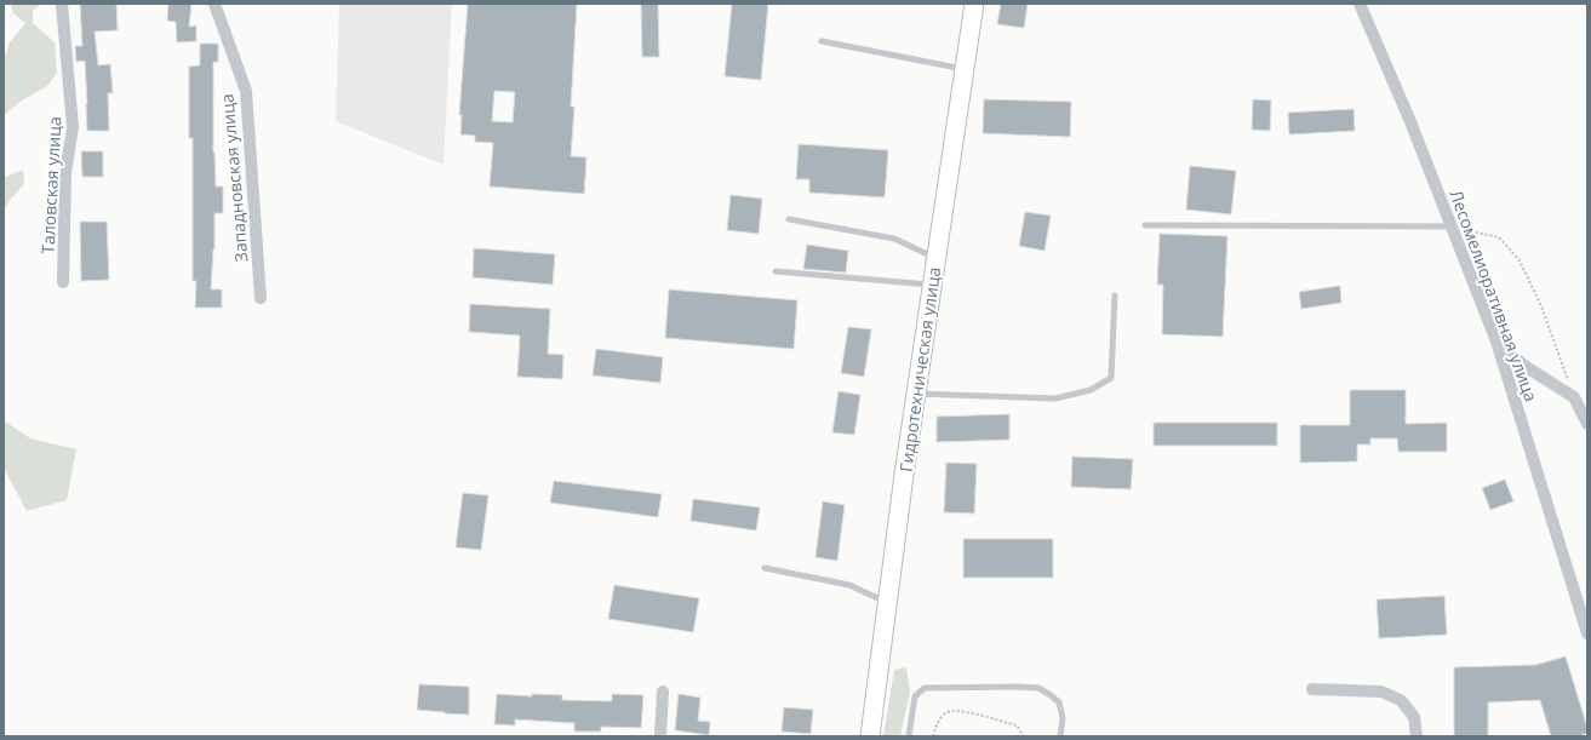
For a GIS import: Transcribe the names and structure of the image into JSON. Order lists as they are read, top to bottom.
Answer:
{
  "streets": {
    "main road": ["Гидротехническая улица"],
    "street": ["Западновская улица", "Таловская улица", "Лесомелиоративная улица"]
  }
}
